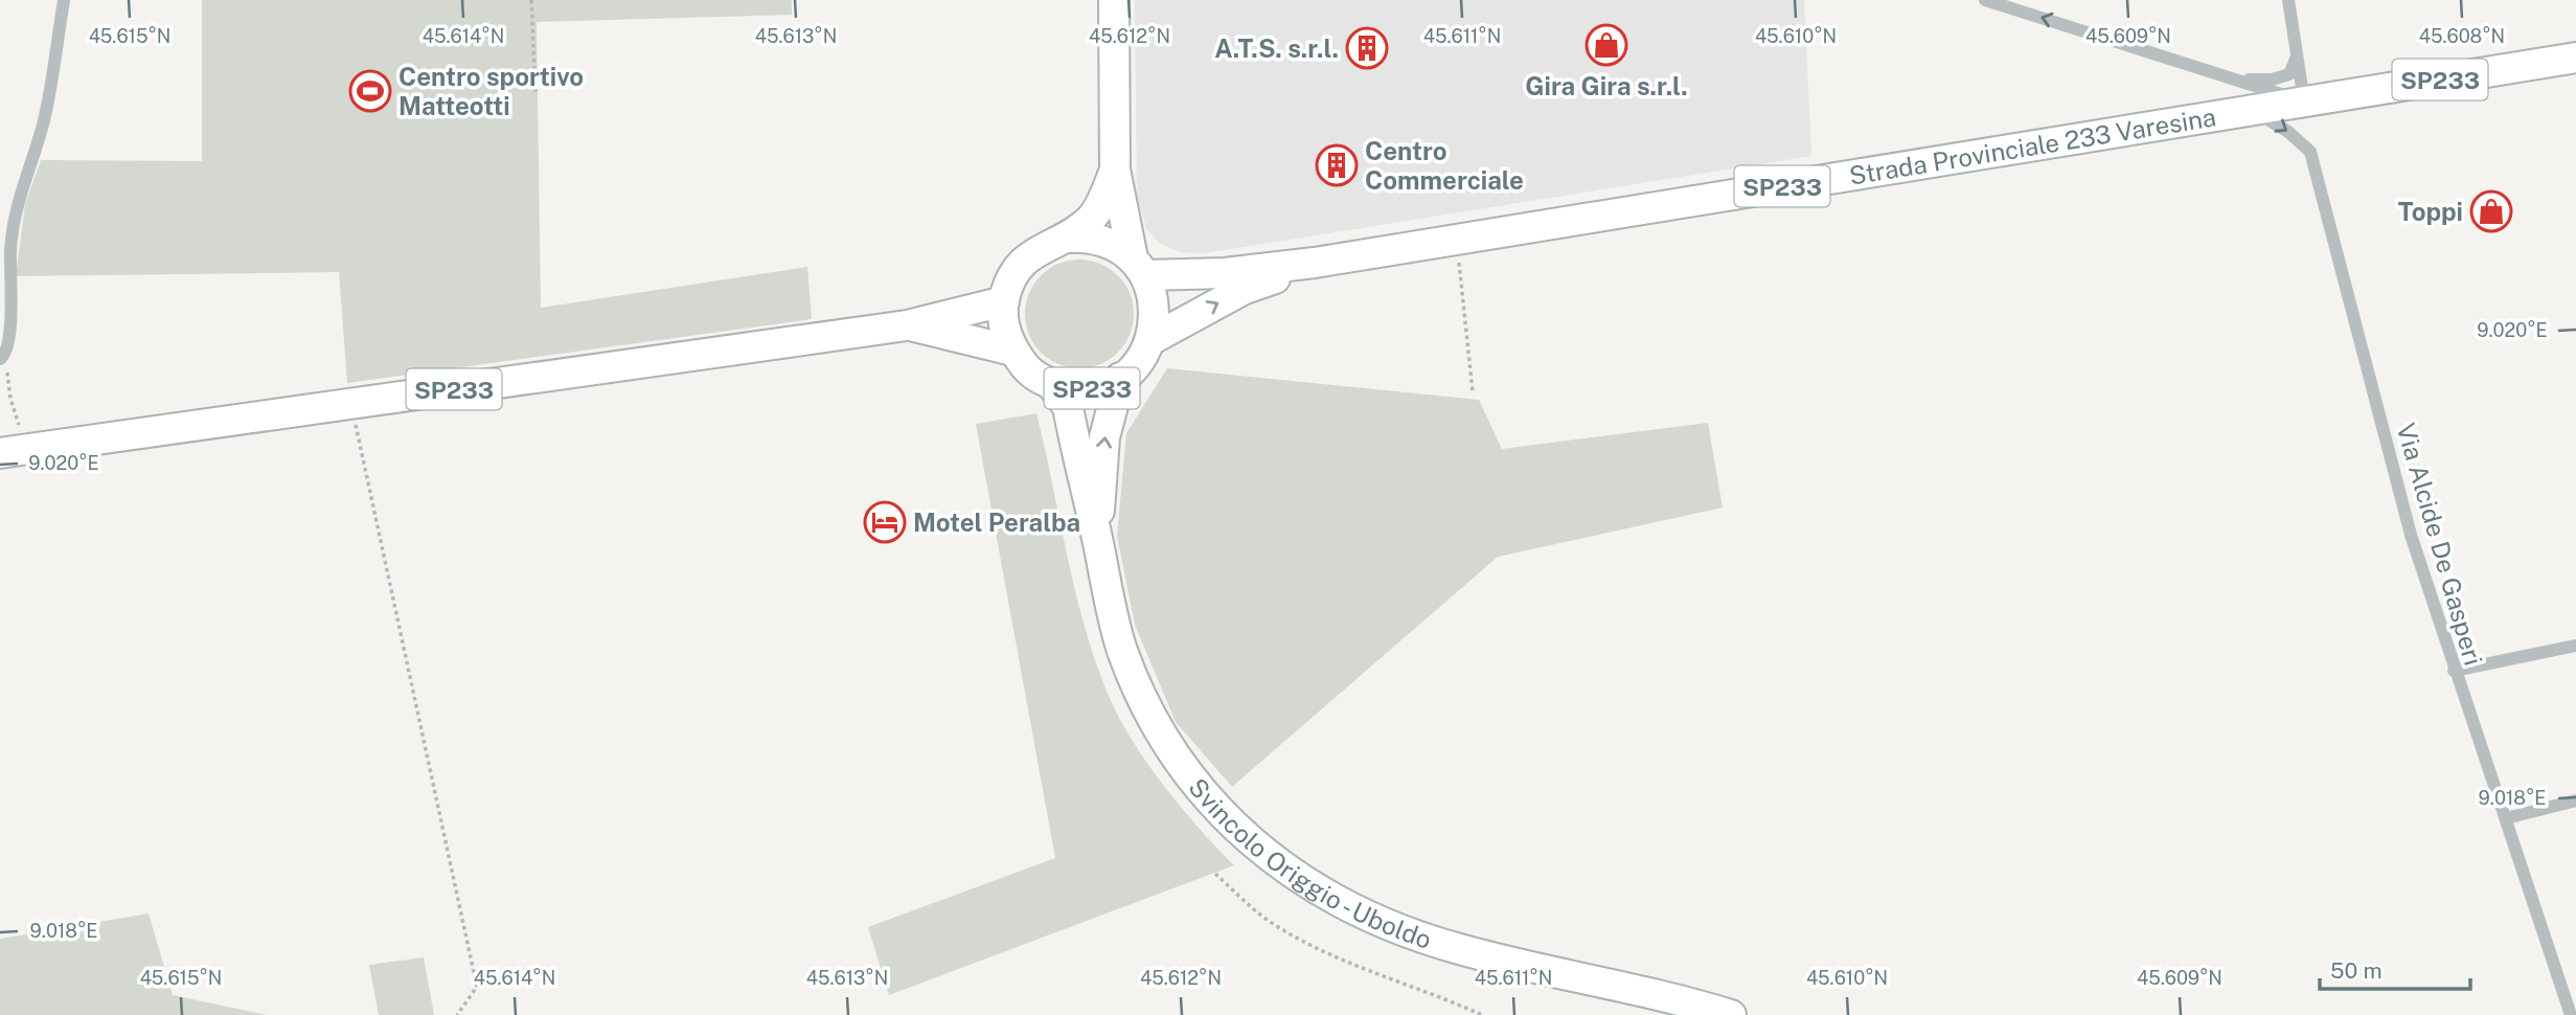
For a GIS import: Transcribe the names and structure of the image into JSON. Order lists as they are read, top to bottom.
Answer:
{
  "streets": {
    "main road": ["SP233", "Strada Provinciale 233 Varesina", "Svincolo Origgio - Uboldo"],
    "street": ["Via Alcide De Gasperi"]
  },
  "crossings": [
    ["SP233", "Strada Provinciale 233 Varesina"],
    ["SP233", "Svincolo Origgio - Uboldo"],
    ["Strada Provinciale 233 Varesina", "Via Alcide De Gasperi"],
    ["Strada Provinciale 233 Varesina", "Svincolo Origgio - Uboldo"]
  ],
  "one_way": ["Via Alcide De Gasperi"],
  "places": {
    "shop": ["Gira Gira s.r.l.", "Toppi"],
    "building": ["A.T.S. s.r.l.", "Centro Commerciale"],
    "sports": ["Centro sportivo Matteotti"],
    "hotel": ["Motel Peralba"]
  },
  "scale_bar": "50 m",
  "coordinates": [
    "45.615°N",
    "45.614°N",
    "45.613°N",
    "45.612°N",
    "45.611°N",
    "45.610°N",
    "45.609°N",
    "45.608°N",
    "9.020°E",
    "9.018°E"
  ]
}
